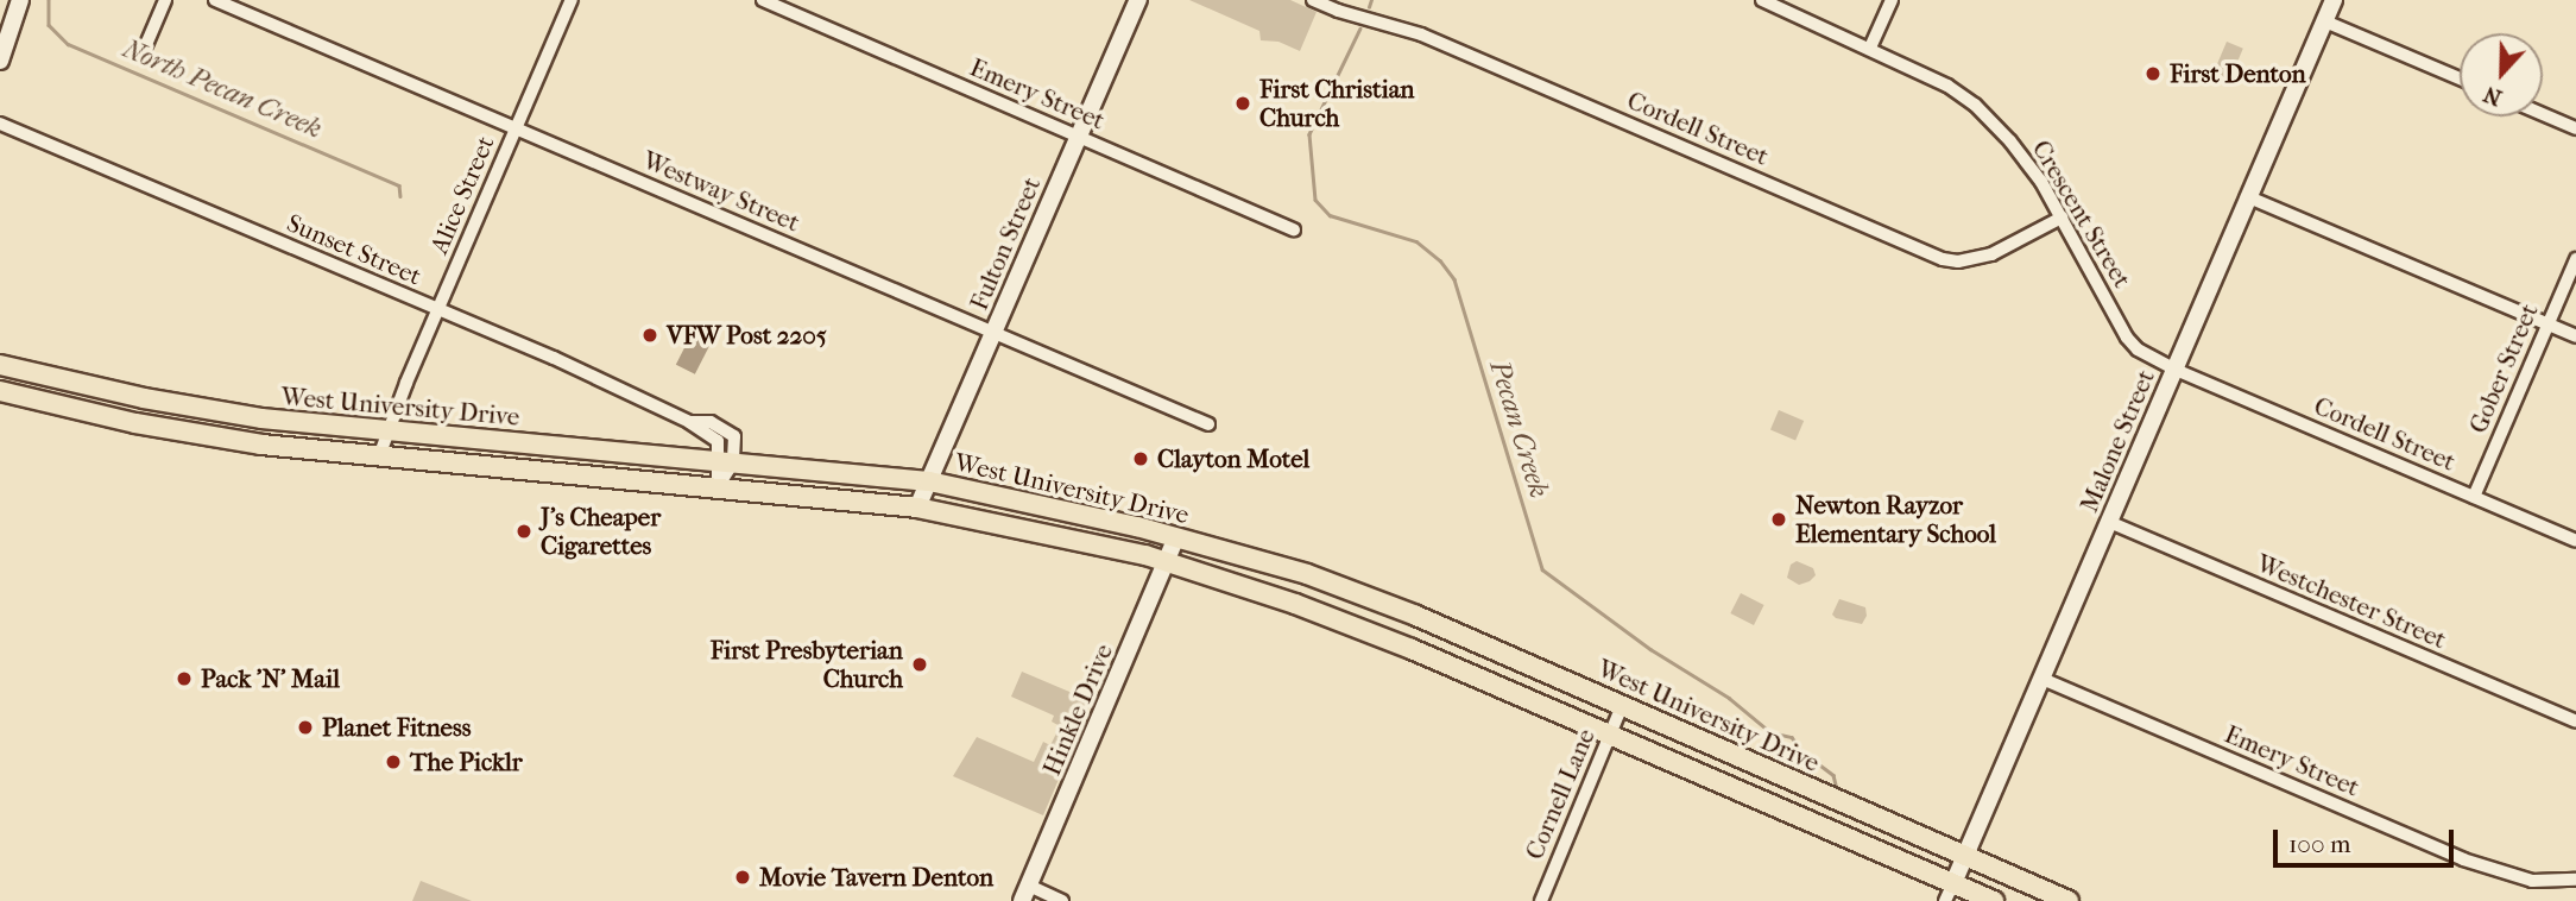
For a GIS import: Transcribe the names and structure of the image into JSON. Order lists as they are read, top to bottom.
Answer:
{
  "streets": {
    "main road": ["West University Drive"],
    "street": [
      "Emery Street",
      "Cordell Street",
      "Westway Street",
      "Alice Street",
      "Crescent Street",
      "Fulton Street",
      "Sunset Street",
      "Gober Street",
      "Malone Street",
      "Westchester Street",
      "Hinkle Drive",
      "Cornell Lane"
    ]
  },
  "crossings": [
    ["Emery Street", "Fulton Street"],
    ["Emery Street", "Malone Street"],
    ["Cordell Street", "Crescent Street"],
    ["Cordell Street", "Gober Street"],
    ["Cordell Street", "Malone Street"],
    ["Westway Street", "Alice Street"],
    ["Westway Street", "Fulton Street"],
    ["Alice Street", "Sunset Street"],
    ["Alice Street", "West University Drive"],
    ["Crescent Street", "Malone Street"],
    ["Fulton Street", "West University Drive"],
    ["Sunset Street", "West University Drive"],
    ["West University Drive", "Malone Street"],
    ["West University Drive", "Hinkle Drive"],
    ["West University Drive", "Cornell Lane"],
    ["Malone Street", "Westchester Street"]
  ],
  "water": ["North Pecan Creek", "Pecan Creek"],
  "places": [
    "First Denton",
    "First Christian Church",
    "VFW Post 2205",
    "Clayton Motel",
    "Newton Rayzor Elementary School",
    "J's Cheaper Cigarettes",
    "First Presbyterian Church",
    "Pack 'N' Mail",
    "Planet Fitness",
    "The Picklr",
    "Movie Tavern Denton"
  ],
  "scale_bar": "100 m",
  "north": "bottom"
}
